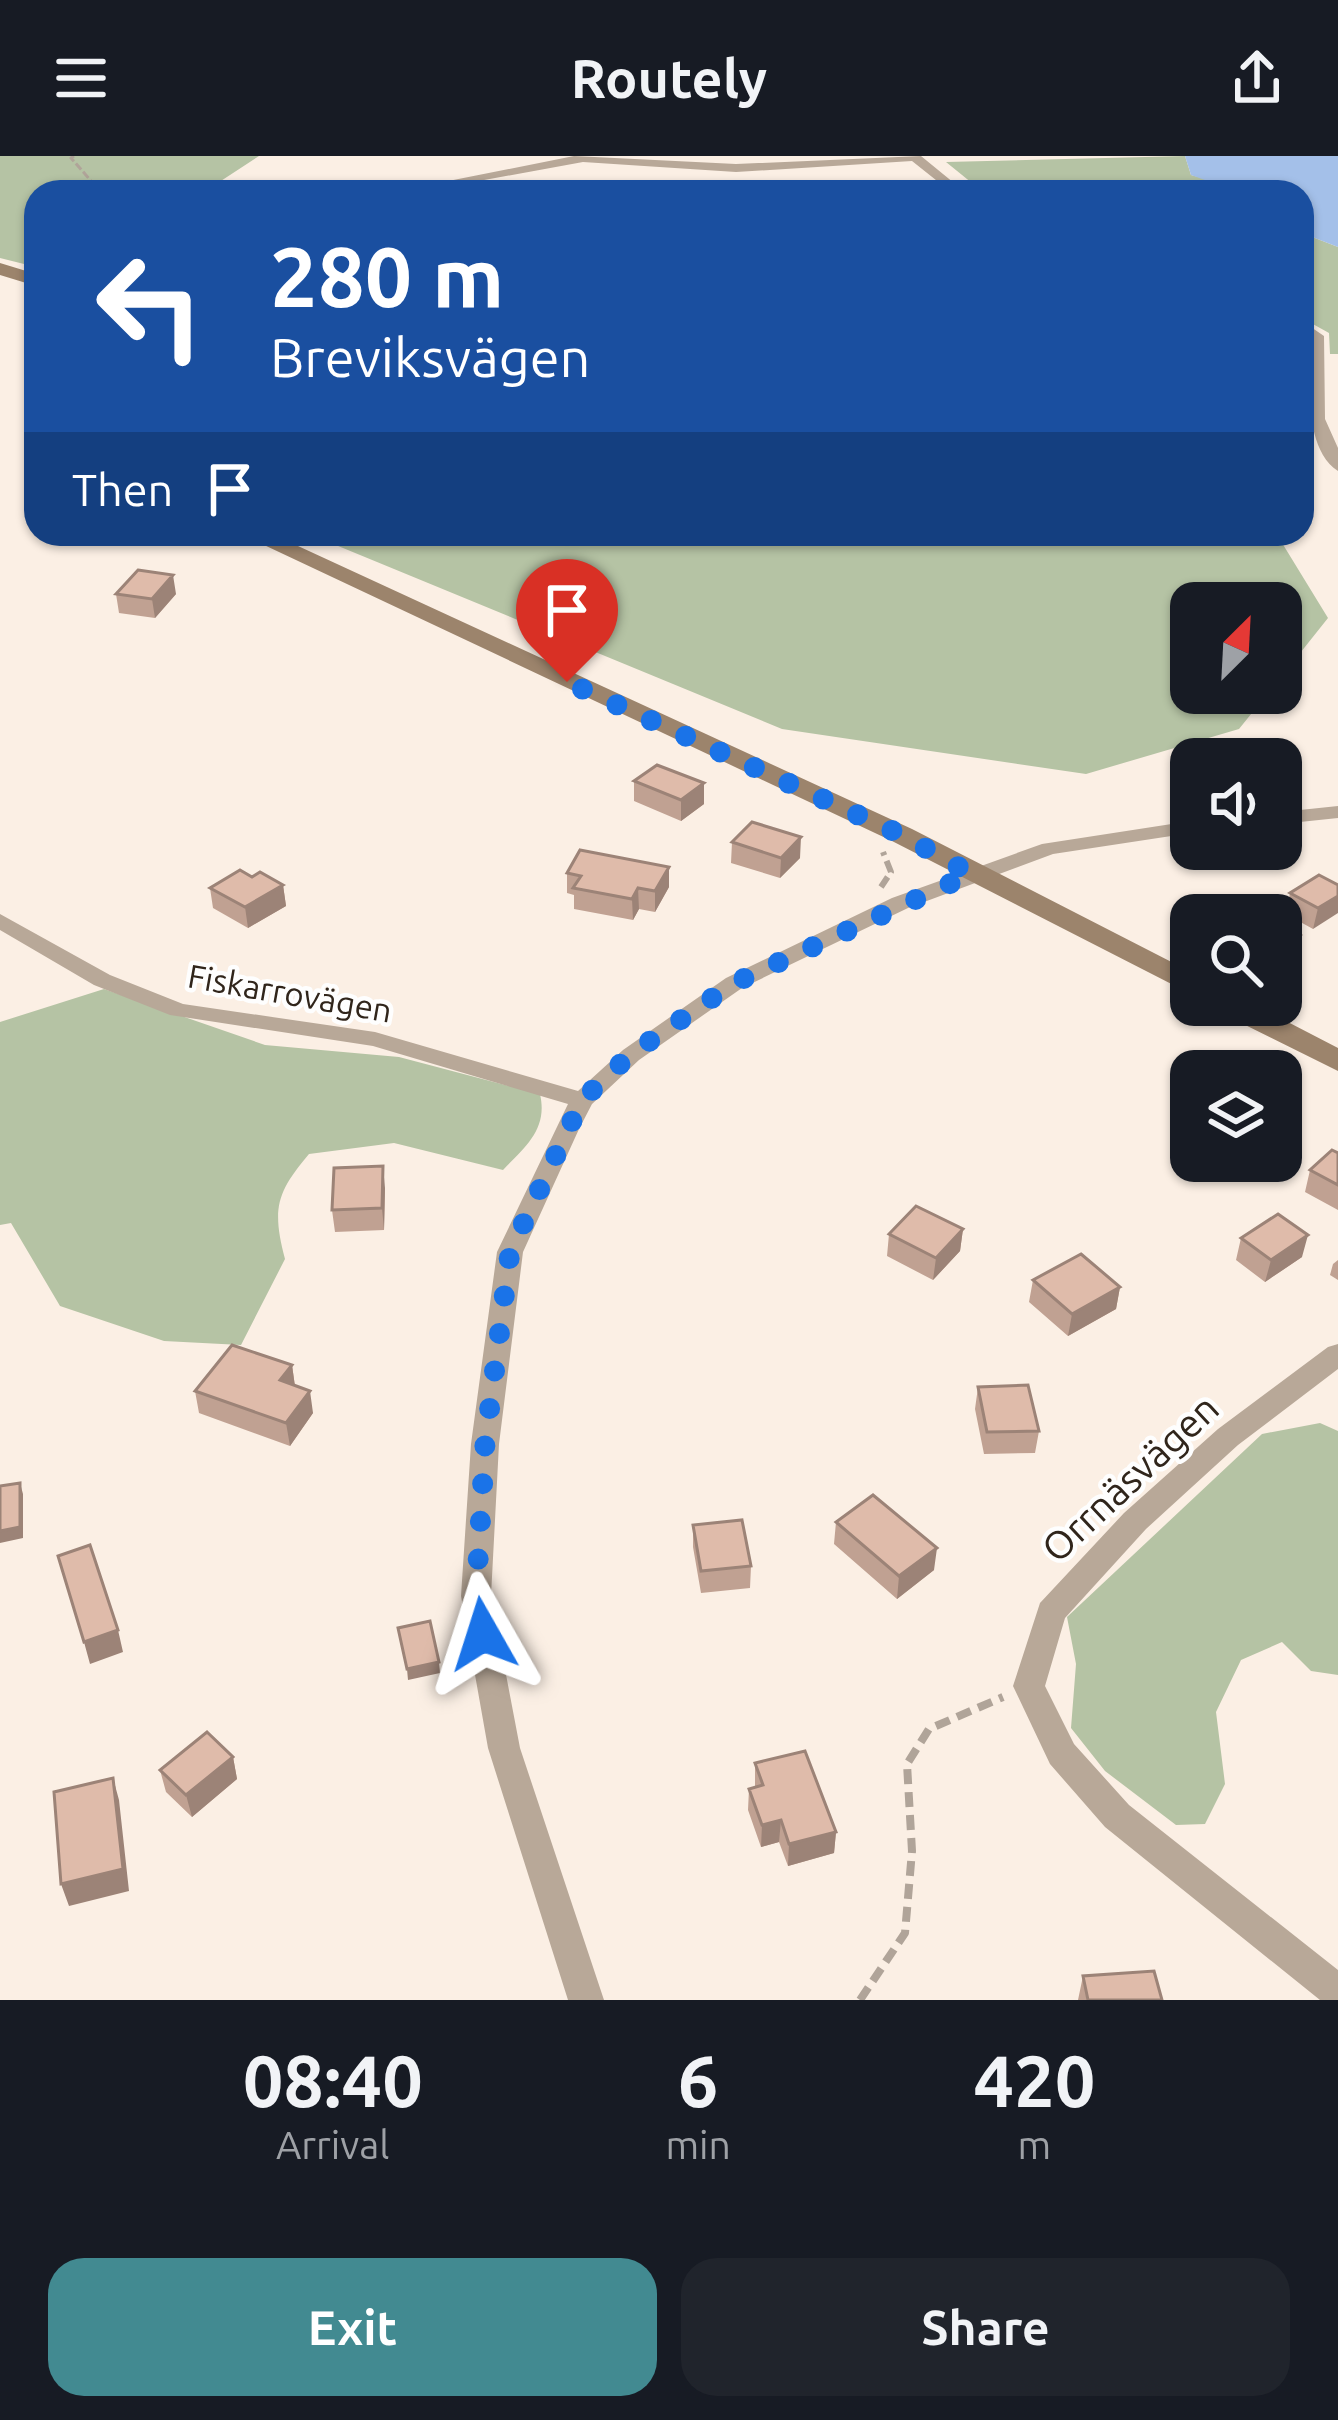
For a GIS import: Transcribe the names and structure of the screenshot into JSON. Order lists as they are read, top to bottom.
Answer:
{
  "streets": {
    "street": ["Fiskarrovägen", "Orrnäsvägen"]
  },
  "north": "top right",
  "page": {
    "header": "Routely",
    "turn": ["280 m", "Breviksvägen"],
    "then": "Then",
    "eta": [
      "08:40",
      "Arrival",
      "6",
      "min",
      "420",
      "m"
    ],
    "buttons": ["Exit", "Share"]
  }
}
